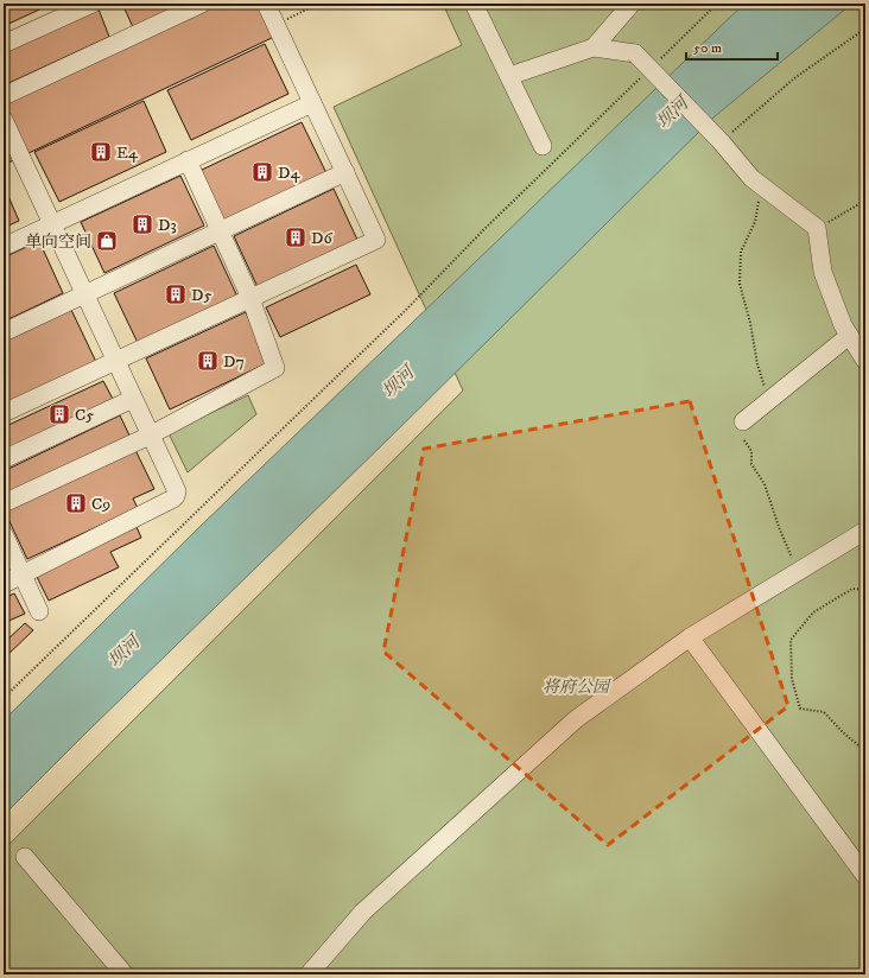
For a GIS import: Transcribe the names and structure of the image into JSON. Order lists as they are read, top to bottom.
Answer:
{
  "water": ["坝河"],
  "parks": ["将府公园"],
  "places": {
    "building": [
      "E4",
      "D4",
      "D3",
      "D6",
      "D5",
      "D7",
      "C5",
      "C9"
    ],
    "shop": ["单向空间"]
  },
  "scale_bar": "50 m"
}
